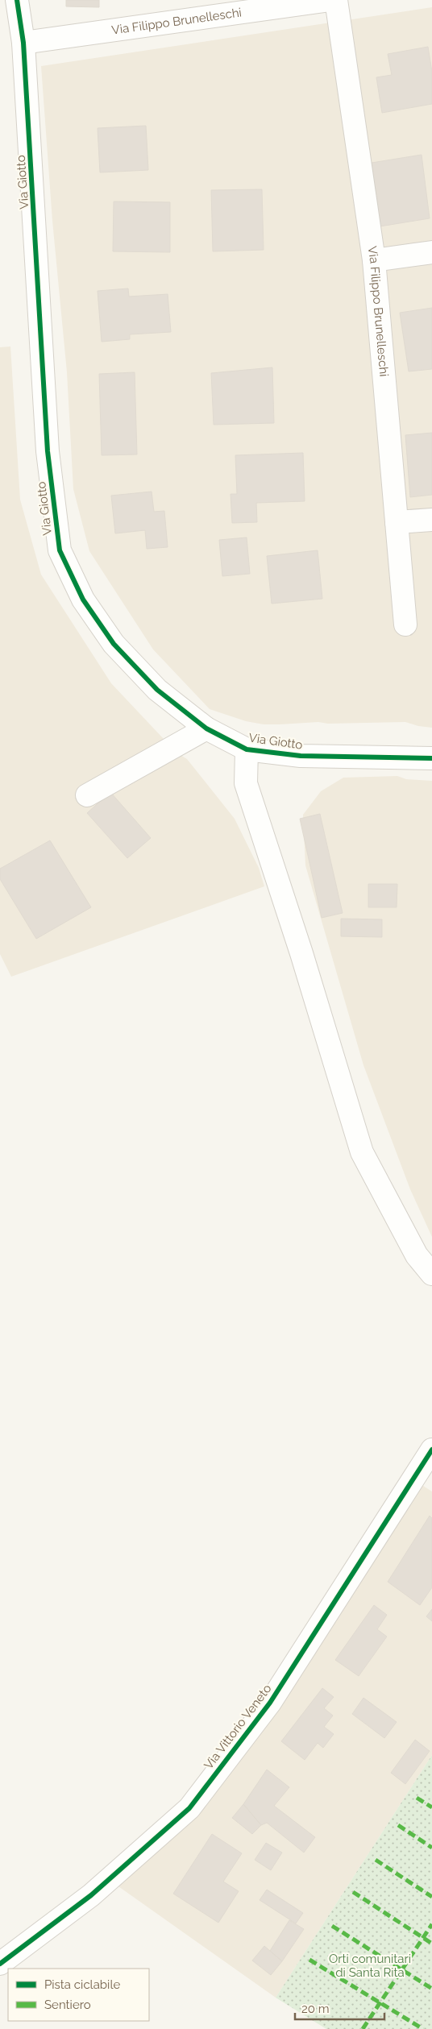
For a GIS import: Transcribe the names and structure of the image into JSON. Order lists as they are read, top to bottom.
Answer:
{
  "streets": {
    "street": ["Via Filippo Brunelleschi", "Via Giotto", "Via Vittorio Veneto"]
  },
  "crossings": [
    ["Via Filippo Brunelleschi", "Via Giotto"]
  ],
  "parks": ["Orti comunitari di Santa Rita"],
  "legend": ["Pista ciclabile", "Sentiero"],
  "scale_bar": "20 m"
}
